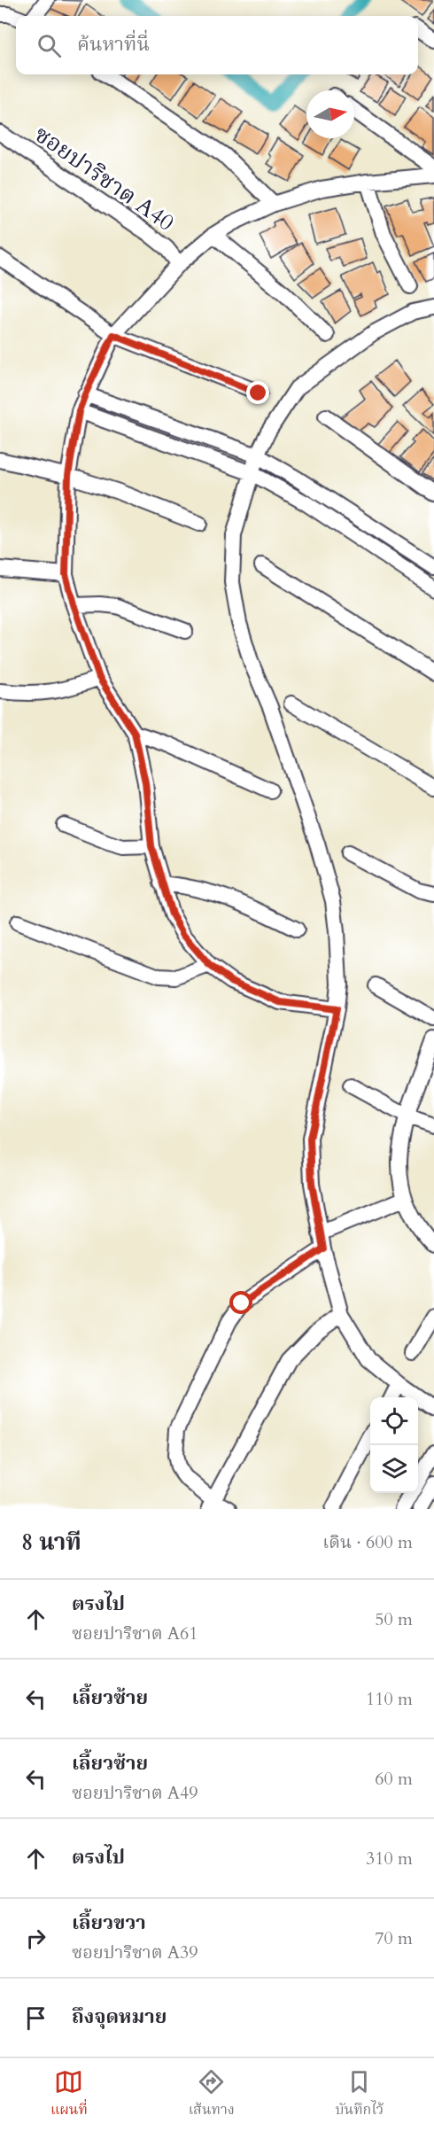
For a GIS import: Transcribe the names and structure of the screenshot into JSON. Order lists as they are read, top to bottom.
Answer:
{
  "streets": {
    "street": ["ซอยปาริชาต A40"]
  },
  "north": "right",
  "page": {
    "search": "ค้นหาที่นี่",
    "heading": ["8 นาที", "เดิน · 600 m"],
    "list": [
      ["ตรงไป", "ซอยปาริชาต A61", "50 m"],
      ["เลี้ยวซ้าย", "110 m"],
      ["เลี้ยวซ้าย", "ซอยปาริชาต A49", "60 m"],
      ["ตรงไป", "310 m"],
      ["เลี้ยวขวา", "ซอยปาริชาต A39", "70 m"],
      "ถึงจุดหมาย"
    ],
    "nav": ["แผนที่", "เส้นทาง", "บันทึกไว้"]
  }
}
